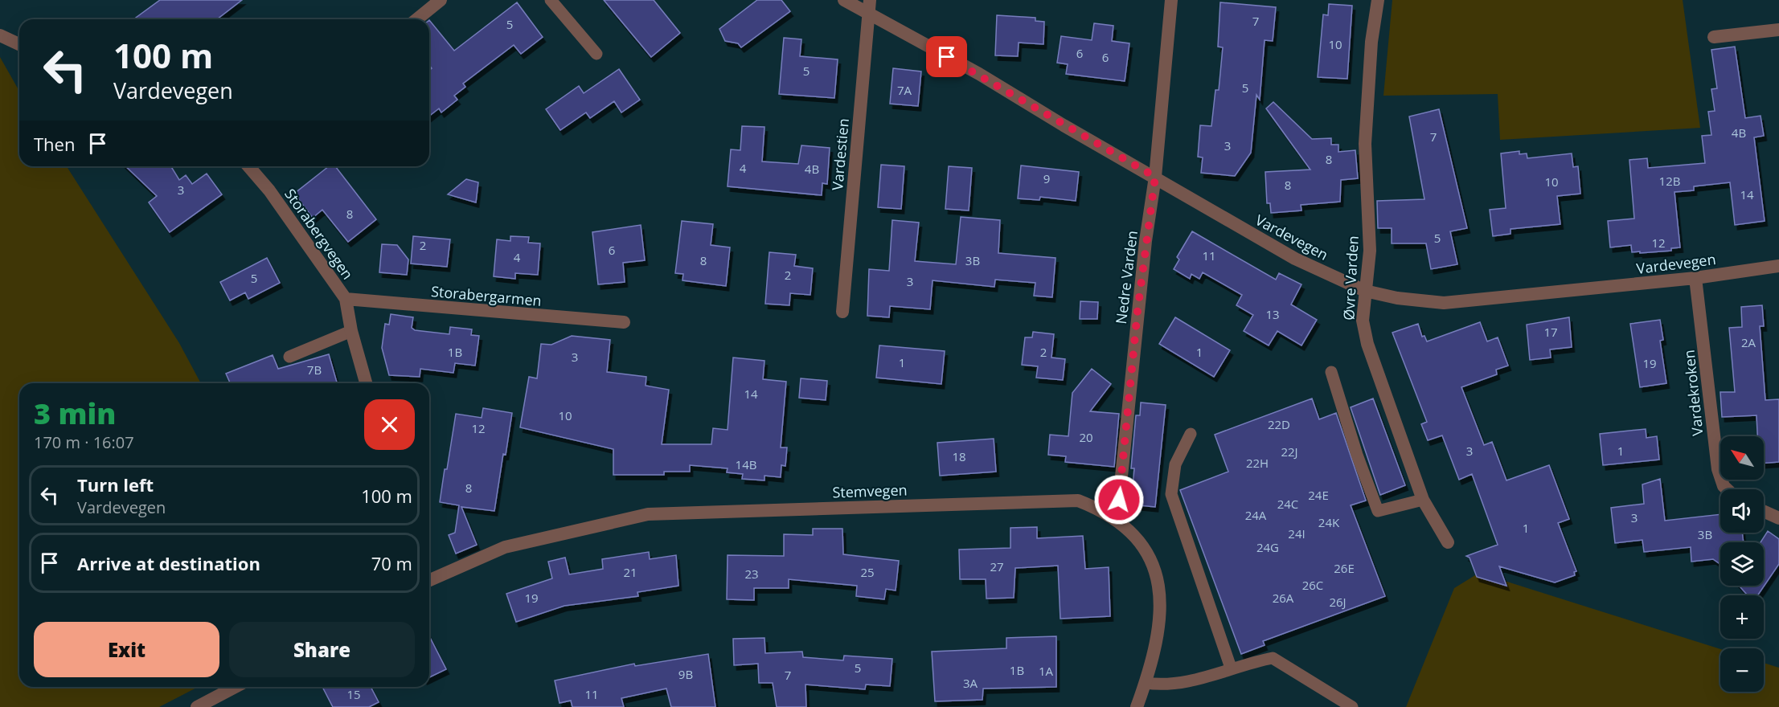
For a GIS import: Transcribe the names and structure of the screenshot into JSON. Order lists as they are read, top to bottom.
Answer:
{
  "streets": {
    "street": [
      "Vardestien",
      "Storabergvegen",
      "Vardevegen",
      "Nedre Varden",
      "Øvre Varden",
      "Storabergarmen",
      "Vardekroken",
      "Stemvegen"
    ]
  },
  "crossings": [
    ["Vardestien", "Vardevegen"],
    ["Storabergvegen", "Storabergarmen"],
    ["Vardevegen", "Nedre Varden"],
    ["Vardevegen", "Øvre Varden"],
    ["Vardevegen", "Vardekroken"]
  ],
  "house_numbers": [
    "7",
    "5",
    "10",
    "6",
    "6",
    "5",
    "5",
    "7A",
    "4B",
    "7",
    "3",
    "8",
    "4",
    "4B",
    "9",
    "12B",
    "10",
    "8",
    "3",
    "14",
    "8",
    "5",
    "12",
    "2",
    "6",
    "11",
    "4",
    "8",
    "3B",
    "2",
    "5",
    "3",
    "13",
    "17",
    "2A",
    "1B",
    "2",
    "1",
    "3",
    "1",
    "19",
    "7B",
    "14",
    "10",
    "22D",
    "12",
    "20",
    "3",
    "1",
    "22J",
    "18",
    "22H",
    "14B",
    "8",
    "24E",
    "24C",
    "24A",
    "3",
    "24K",
    "1",
    "24I",
    "3B",
    "24G",
    "27",
    "26E",
    "21",
    "25",
    "23",
    "26C",
    "19",
    "26A",
    "26J",
    "5",
    "1B",
    "1A",
    "9B",
    "7",
    "3A",
    "15",
    "11"
  ],
  "north": "top left",
  "page": {
    "turn": ["100 m", "Vardevegen"],
    "then": "Then",
    "heading": ["3 min", "170 m · 16:07"],
    "map_buttons": ["+", "−"],
    "list": [
      {
        "name": "Turn left",
        "note": "Vardevegen",
        "value": "100 m"
      },
      {
        "name": "Arrive at destination",
        "value": "70 m"
      }
    ],
    "buttons": ["Exit", "Share"]
  }
}
